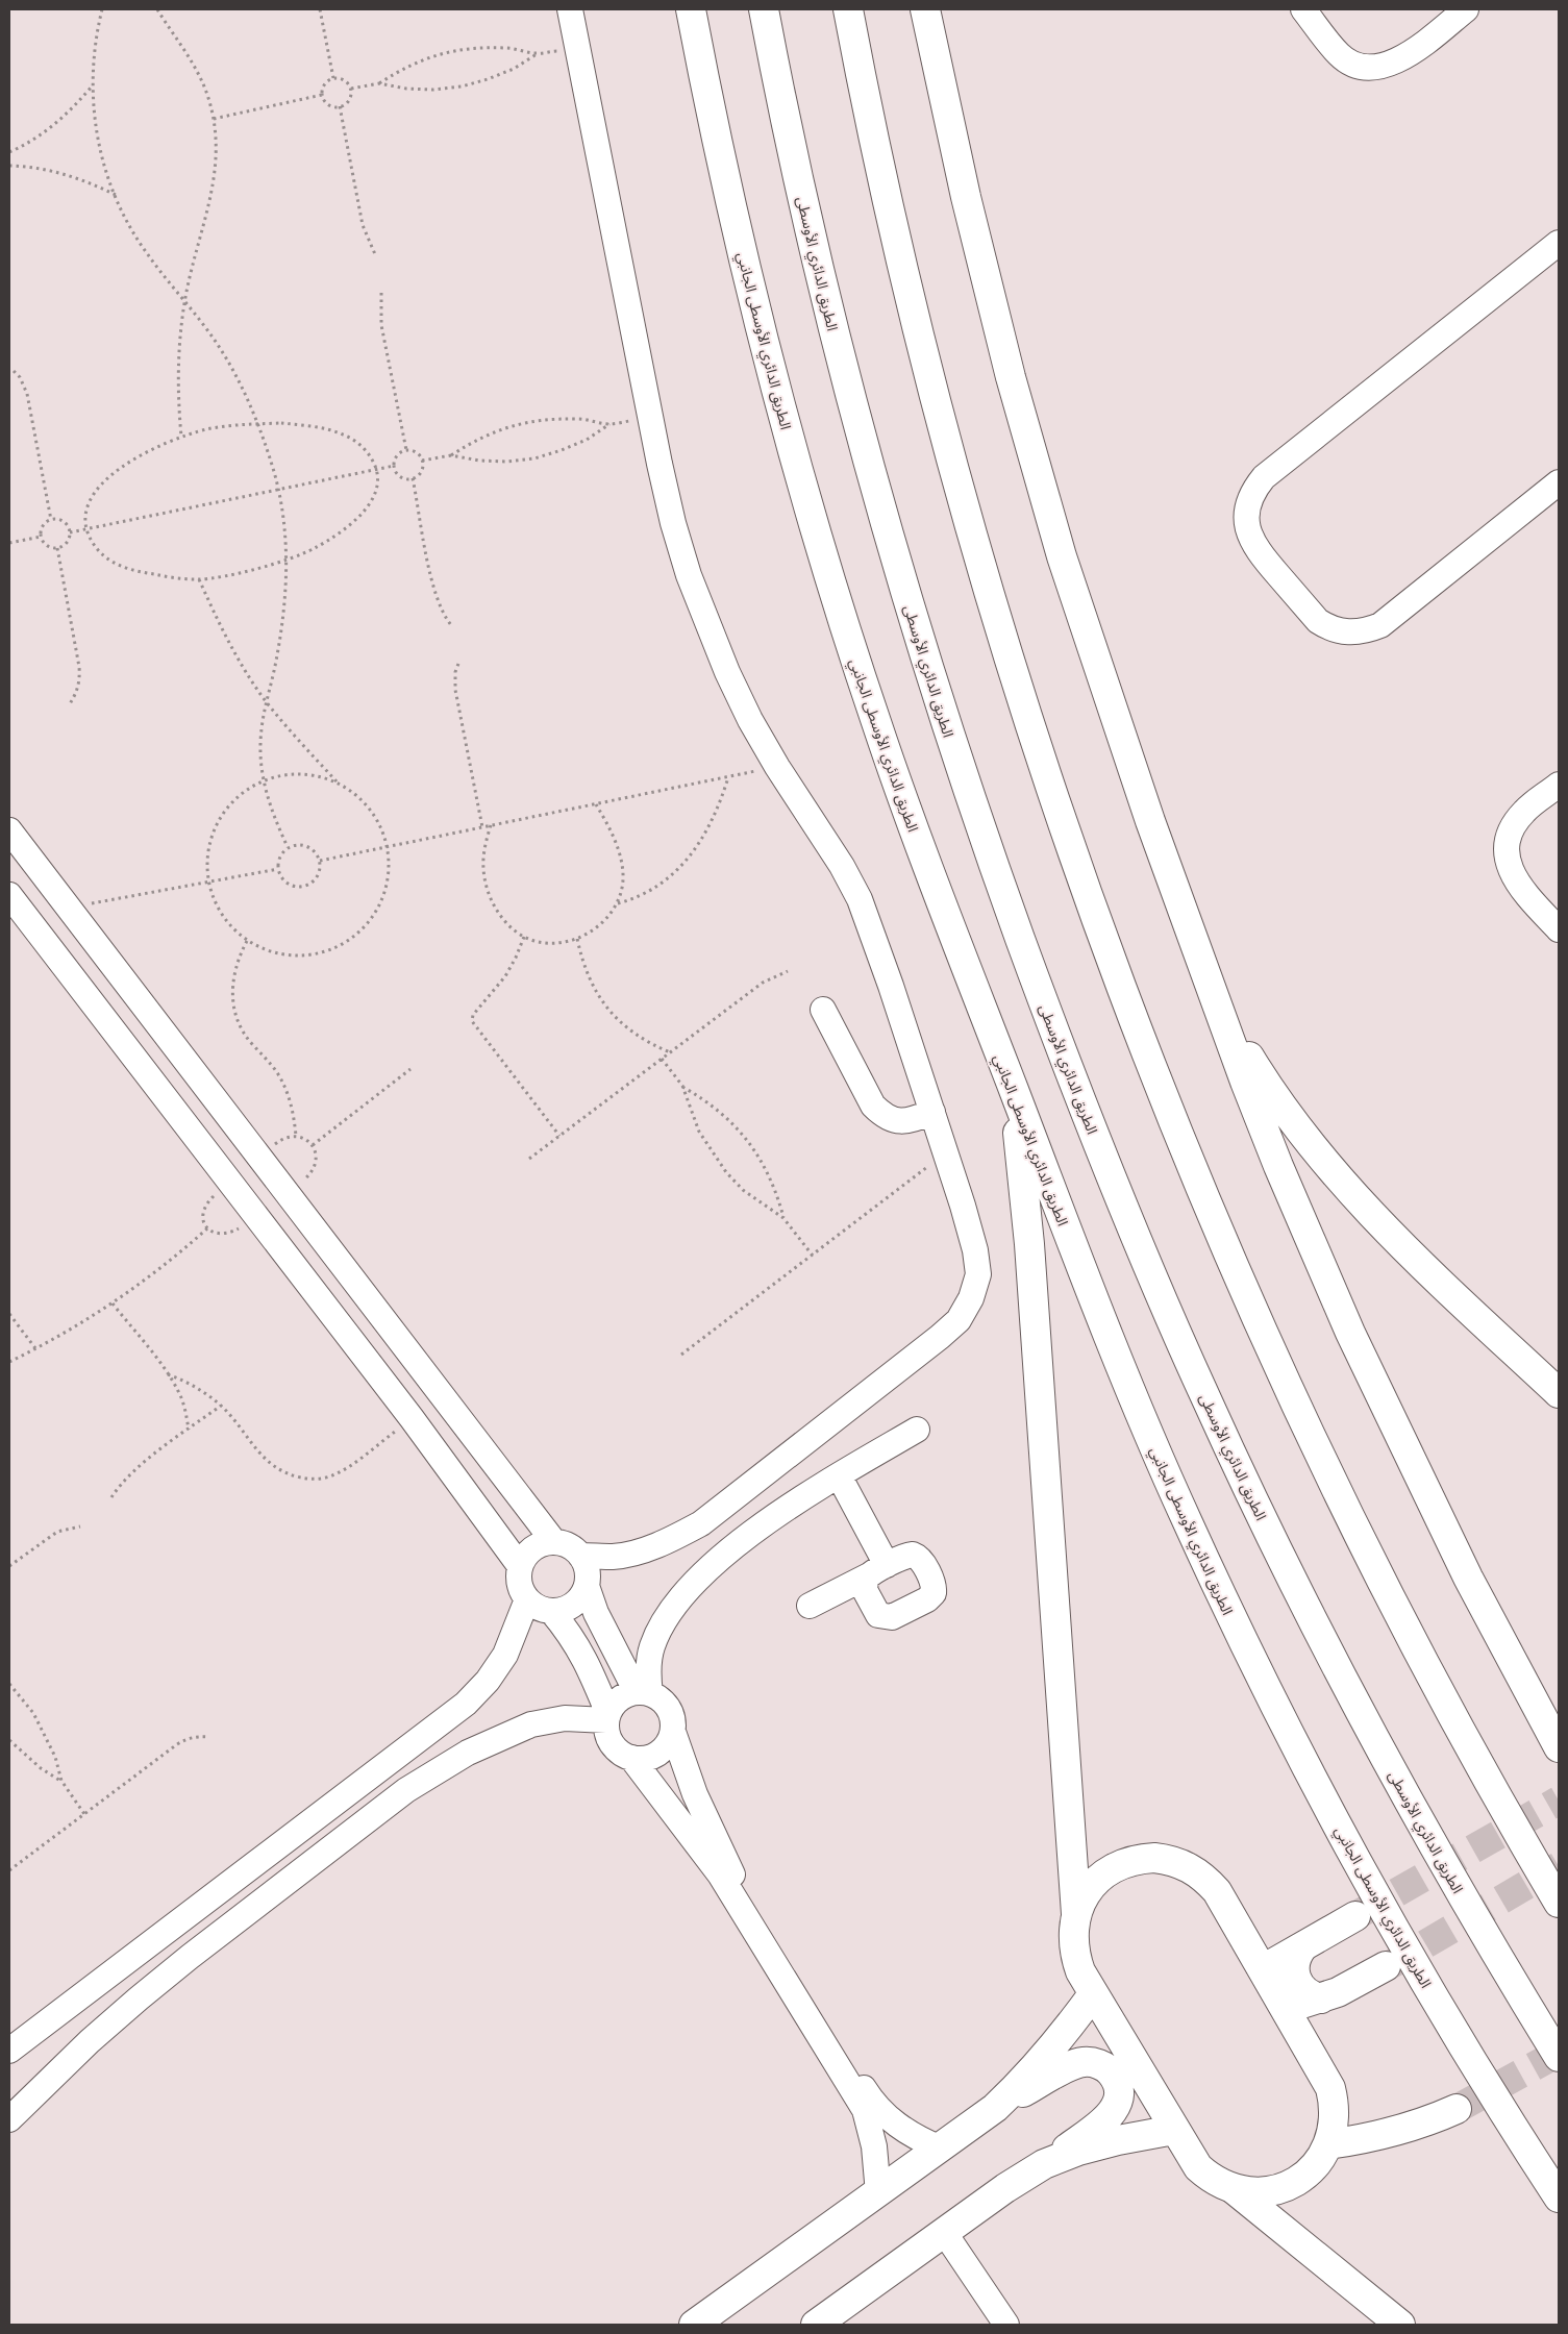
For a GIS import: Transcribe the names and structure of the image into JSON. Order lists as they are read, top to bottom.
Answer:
{
  "streets": {
    "main road": ["الطريق الدائري الأوسطى", "الطريق الدائري الأوسطى الجانبي"]
  }
}
